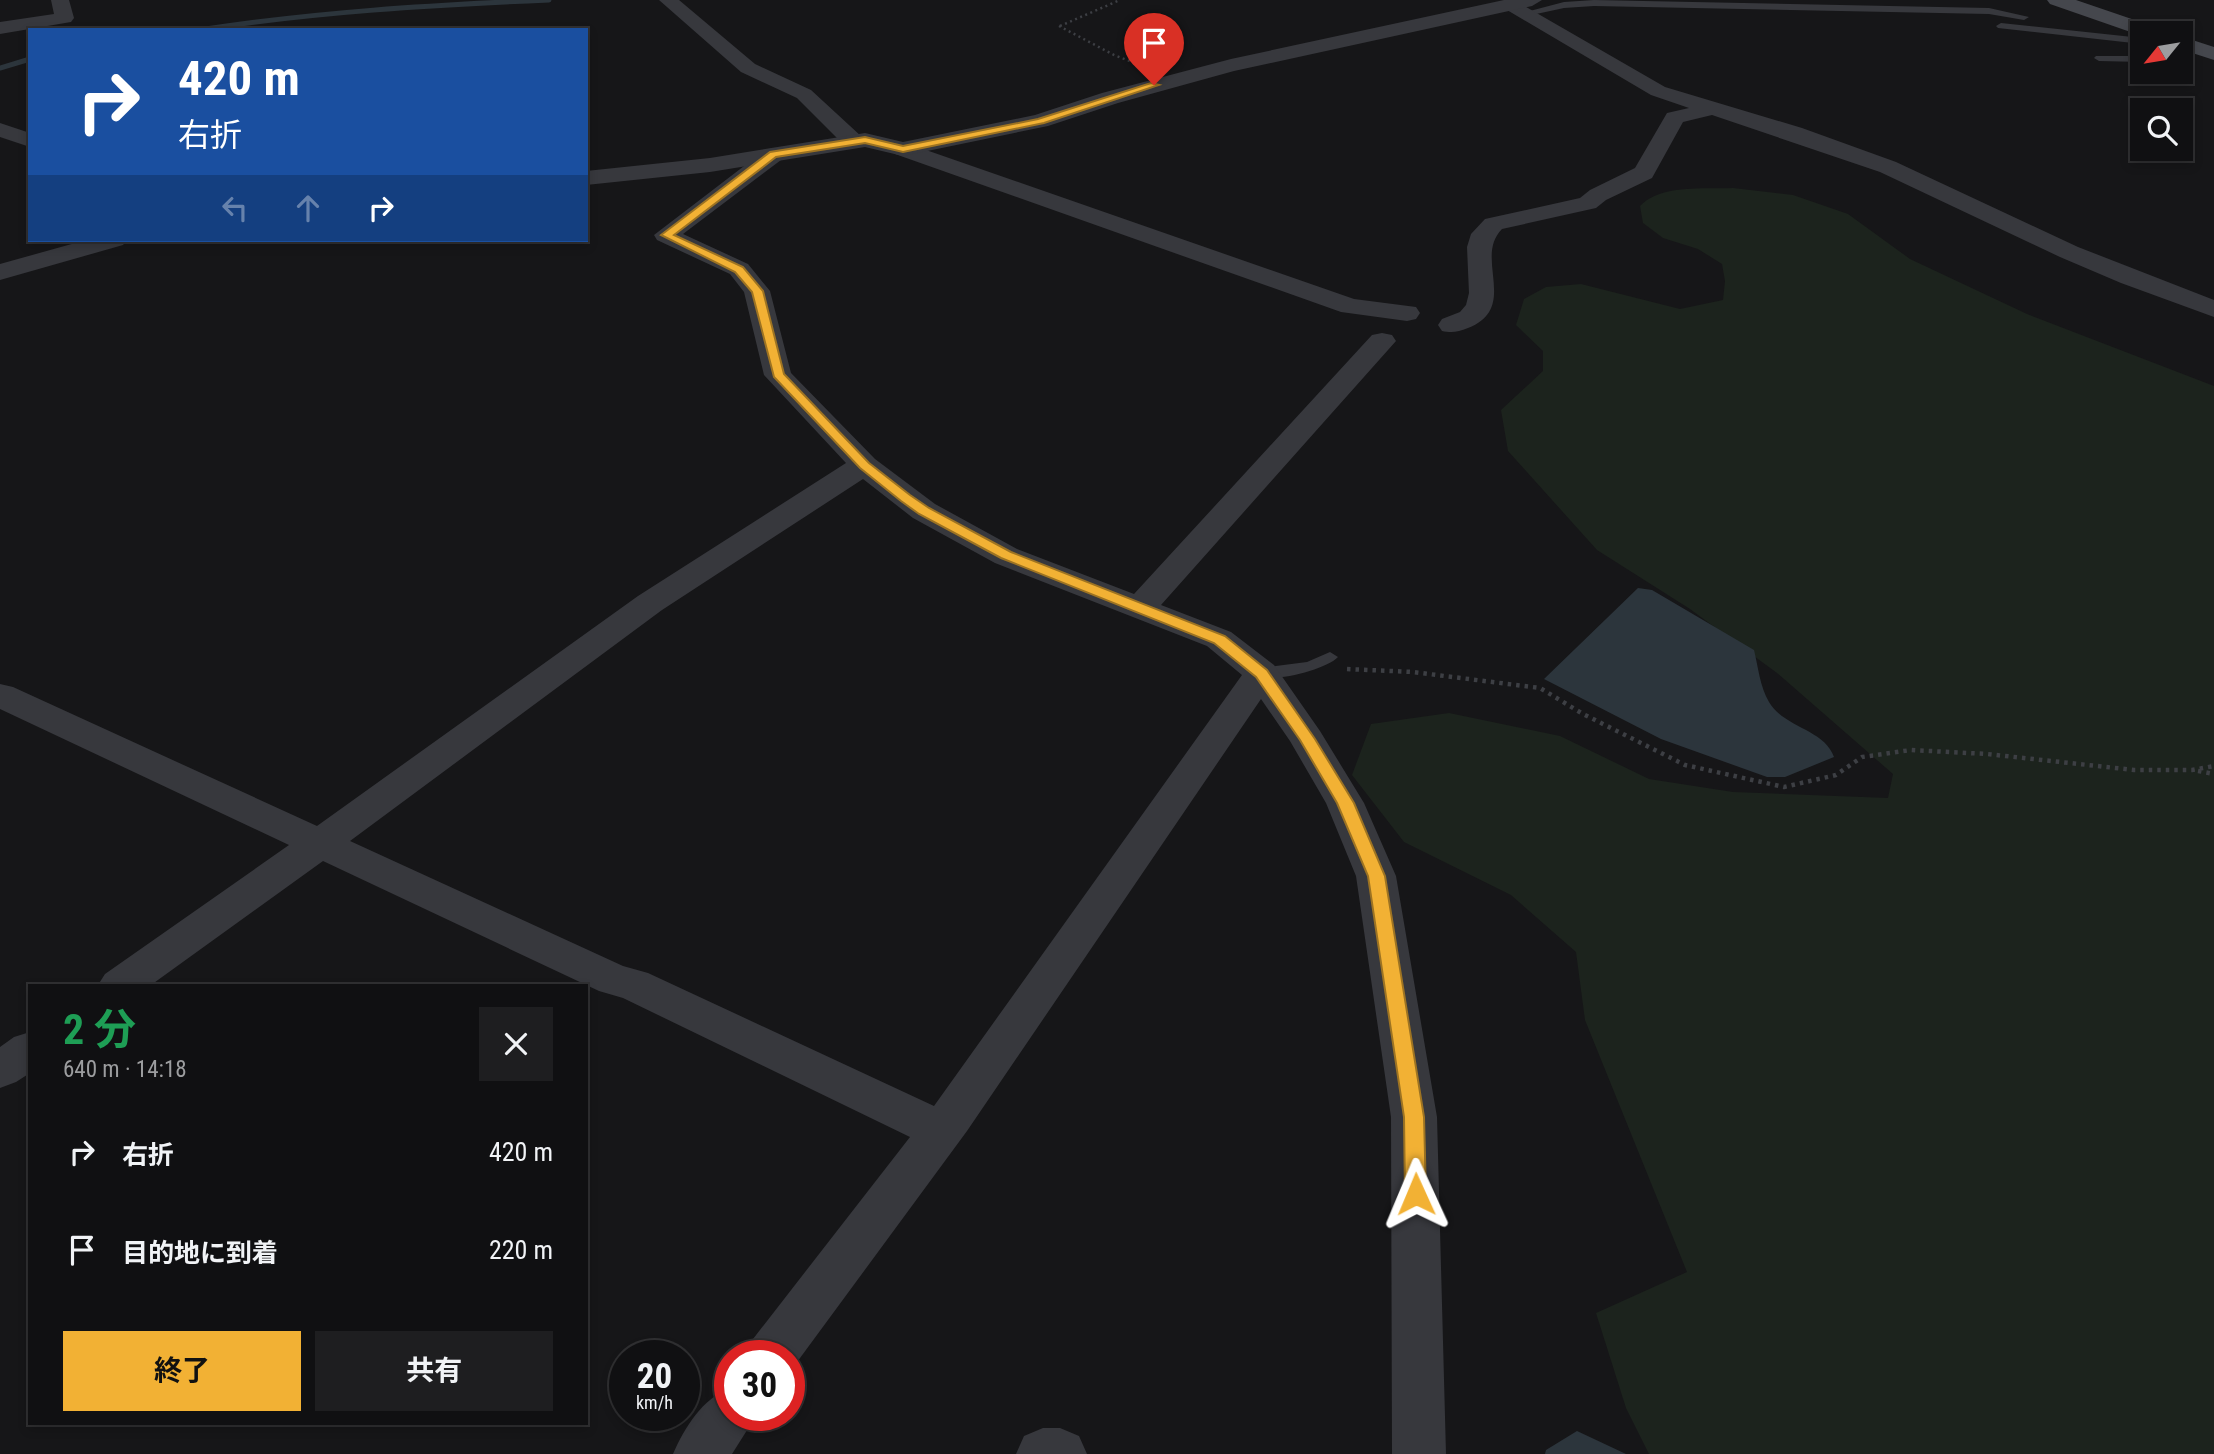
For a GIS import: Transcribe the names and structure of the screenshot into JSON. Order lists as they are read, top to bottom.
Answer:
{
  "north": "bottom left",
  "page": {
    "turn": ["420 m", "右折"],
    "heading": ["2 分", "640 m · 14:18"],
    "list": [
      {
        "name": "右折",
        "value": "420 m"
      },
      {
        "name": "目的地に到着",
        "value": "220 m"
      }
    ],
    "buttons": ["終了", "共有"],
    "speed": "20 km/h",
    "limit": "30"
  }
}
